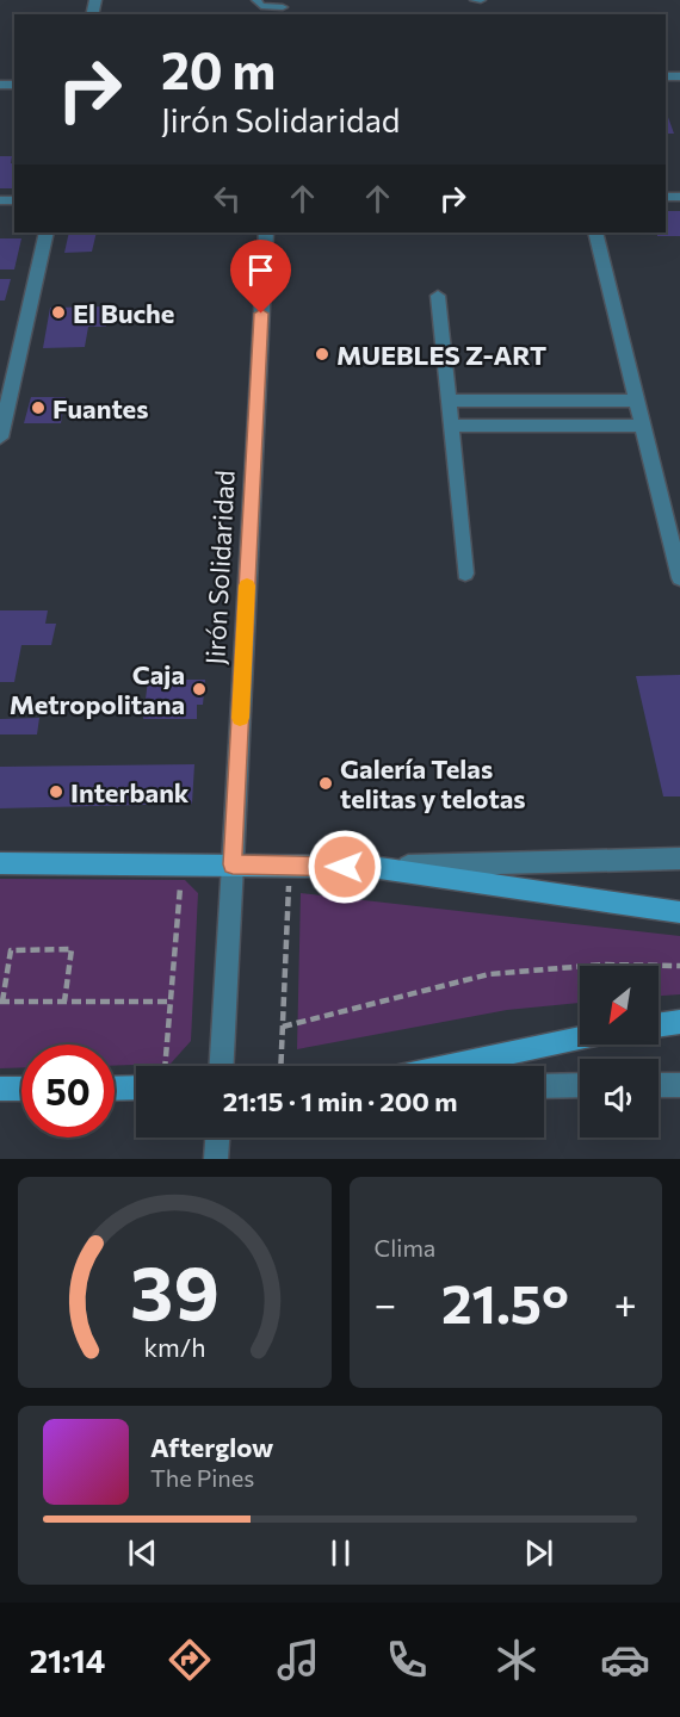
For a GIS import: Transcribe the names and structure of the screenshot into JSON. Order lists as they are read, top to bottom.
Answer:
{
  "streets": {
    "street": ["Jirón Solidaridad"]
  },
  "places": [
    "El Buche",
    "MUEBLES Z-ART",
    "Fuantes",
    "Caja Metropolitana",
    "Galería Telas telitas y telotas",
    "Interbank"
  ],
  "north": "bottom left",
  "page": {
    "turn": ["20 m", "Jirón Solidaridad"],
    "limit": "50",
    "trip": "21:15 · 1 min · 200 m",
    "tile": "Clima",
    "heat": ["−", "21.5°", "+"],
    "song": ["Afterglow", "The Pines"],
    "tabs": "21:14",
    "gauge": ["39", "km/h"]
  }
}
